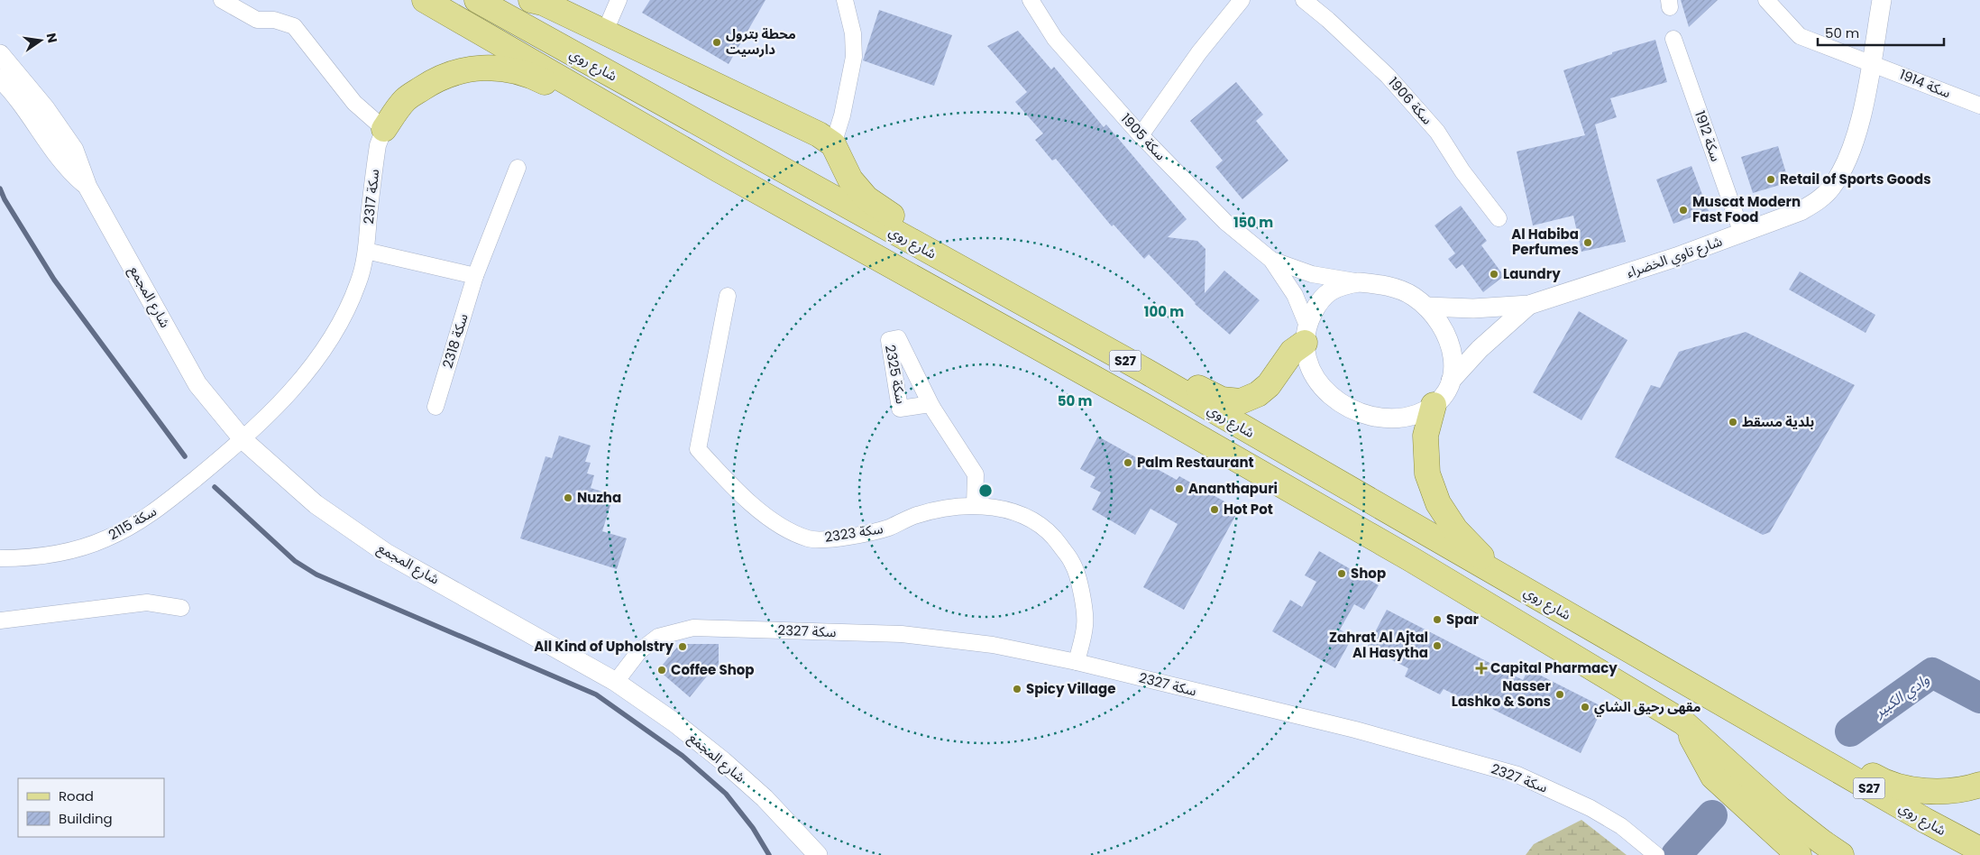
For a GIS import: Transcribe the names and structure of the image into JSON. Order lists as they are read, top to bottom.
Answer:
{
  "streets": {
    "main road": ["شارع روي", "S27"],
    "street": [
      "سكة 1914",
      "سكة 1906",
      "سكة 1912",
      "سكة 1905",
      "سكة 2317",
      "شارع تاوي الخضراء",
      "شارع المجمع",
      "سكة 2318",
      "سكة 2115",
      "سكة 2323",
      "سكة 2327"
    ]
  },
  "crossings": [
    ["سكة 1914", "شارع تاوي الخضراء"],
    ["سكة 1912", "شارع تاوي الخضراء"],
    ["سكة 1905", "شارع تاوي الخضراء"],
    ["سكة 2317", "شارع المجمع"],
    ["سكة 2317", "سكة 2115"],
    ["شارع المجمع", "سكة 2115"],
    ["شارع المجمع", "سكة 2327"],
    ["سكة 2323", "سكة 2327"]
  ],
  "water": ["وادي الكبير"],
  "places": {
    "other": [
      "محطة بترول دارسيت",
      "Retail of Sports Goods",
      "Muscat Modern Fast Food",
      "Al Habiba Perfumes",
      "Laundry",
      "بلدية مسقط",
      "Palm Restaurant",
      "Ananthapuri",
      "Nuzha",
      "Hot Pot",
      "Shop",
      "Spar",
      "Zahrat Al Ajtal Al Hasytha",
      "All Kind of Upholstry",
      "Coffee Shop",
      "Spicy Village",
      "Nasser Lashko & Sons",
      "مقهى رحيق الشاي"
    ],
    "health": ["Capital Pharmacy"]
  },
  "legend": ["Road", "Building"],
  "scale_bar": "50 m",
  "north": "right",
  "rings": ["150 m", "100 m", "50 m"]
}
